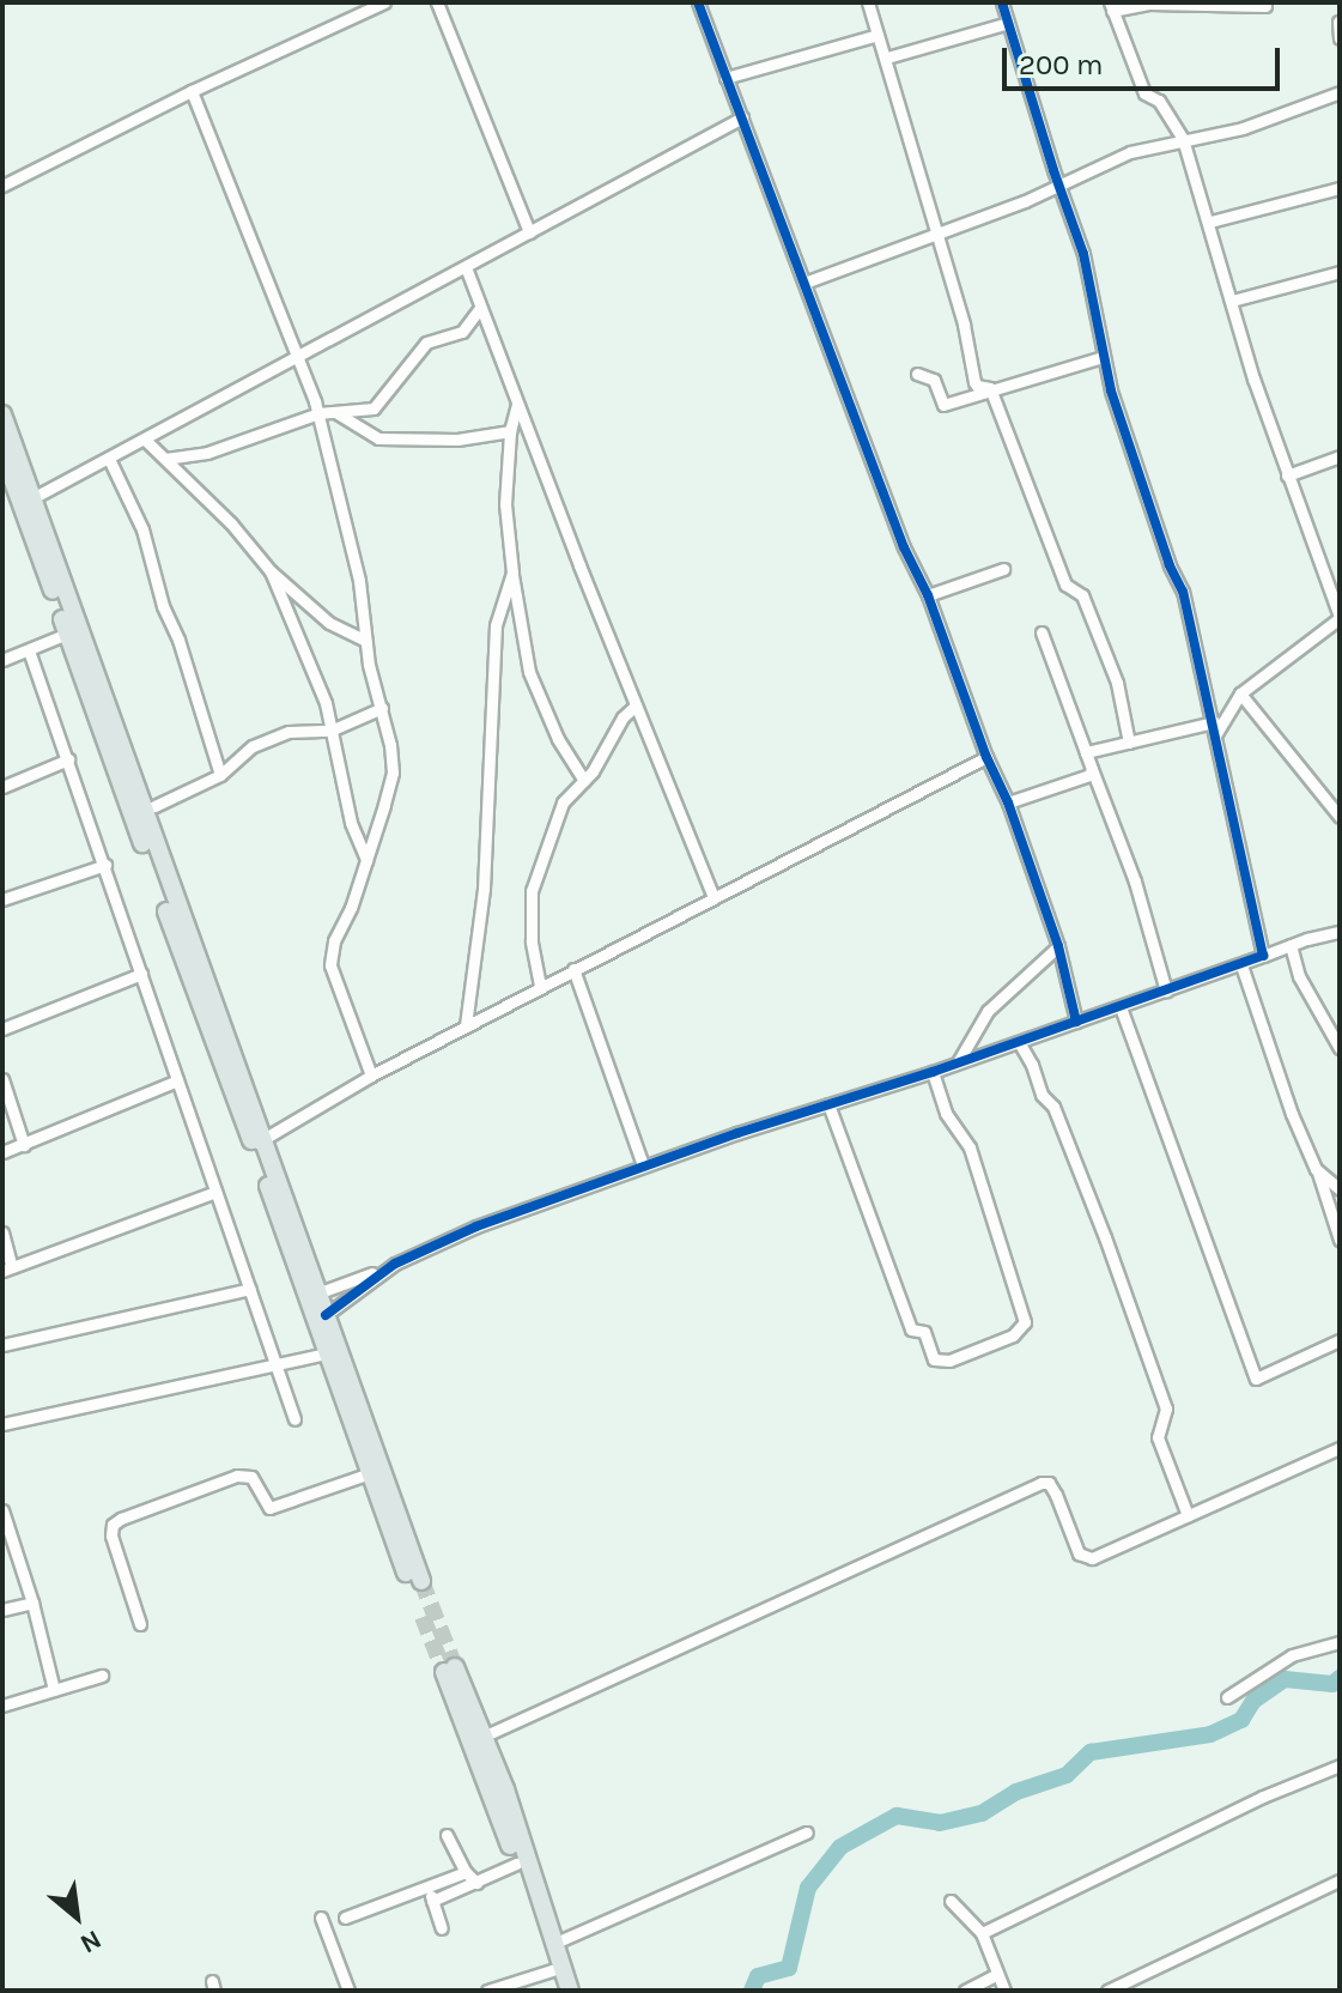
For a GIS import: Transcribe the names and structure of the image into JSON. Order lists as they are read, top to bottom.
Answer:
{
  "scale_bar": "200 m",
  "north": "bottom right"
}
